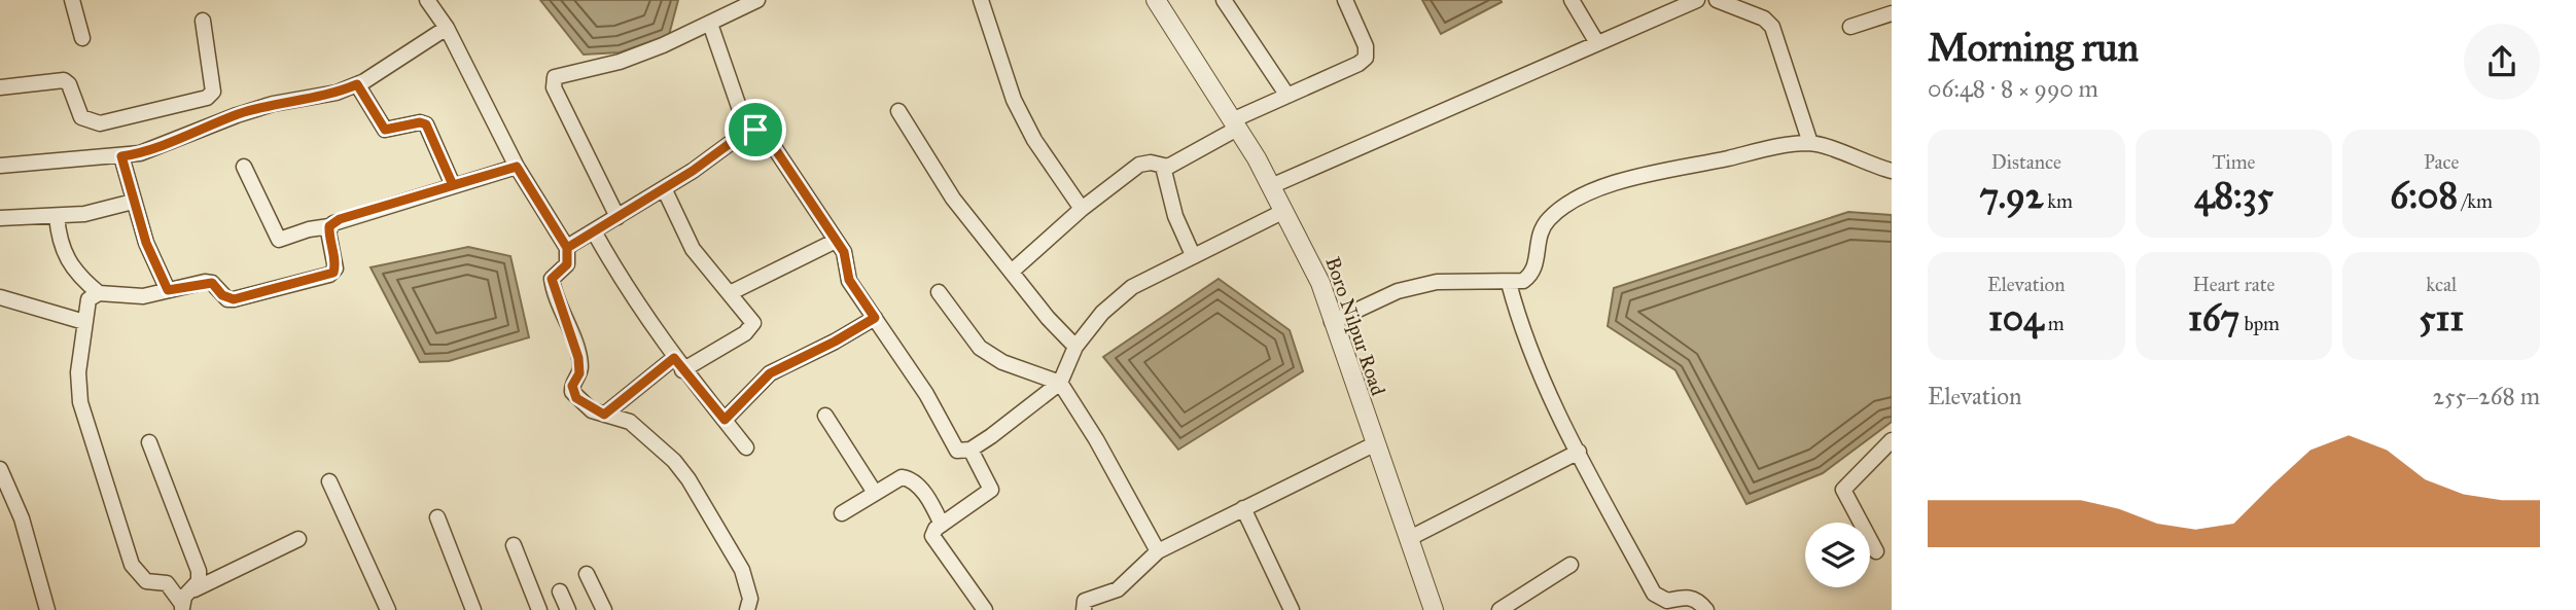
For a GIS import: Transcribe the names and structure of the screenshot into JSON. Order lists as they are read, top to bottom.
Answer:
{
  "streets": {
    "street": ["Boro Nilpur Road"]
  },
  "page": {
    "heading": ["Morning run", "06:48 · 8 × 990 m"],
    "stats": [
      ["Distance", "7.92 km"],
      ["Time", "48:35"],
      ["Pace", "6:08 /km"],
      ["Elevation", "104 m"],
      ["Heart rate", "167 bpm"],
      ["kcal", "511"]
    ],
    "chart": ["Elevation", "255–268 m"]
  }
}
